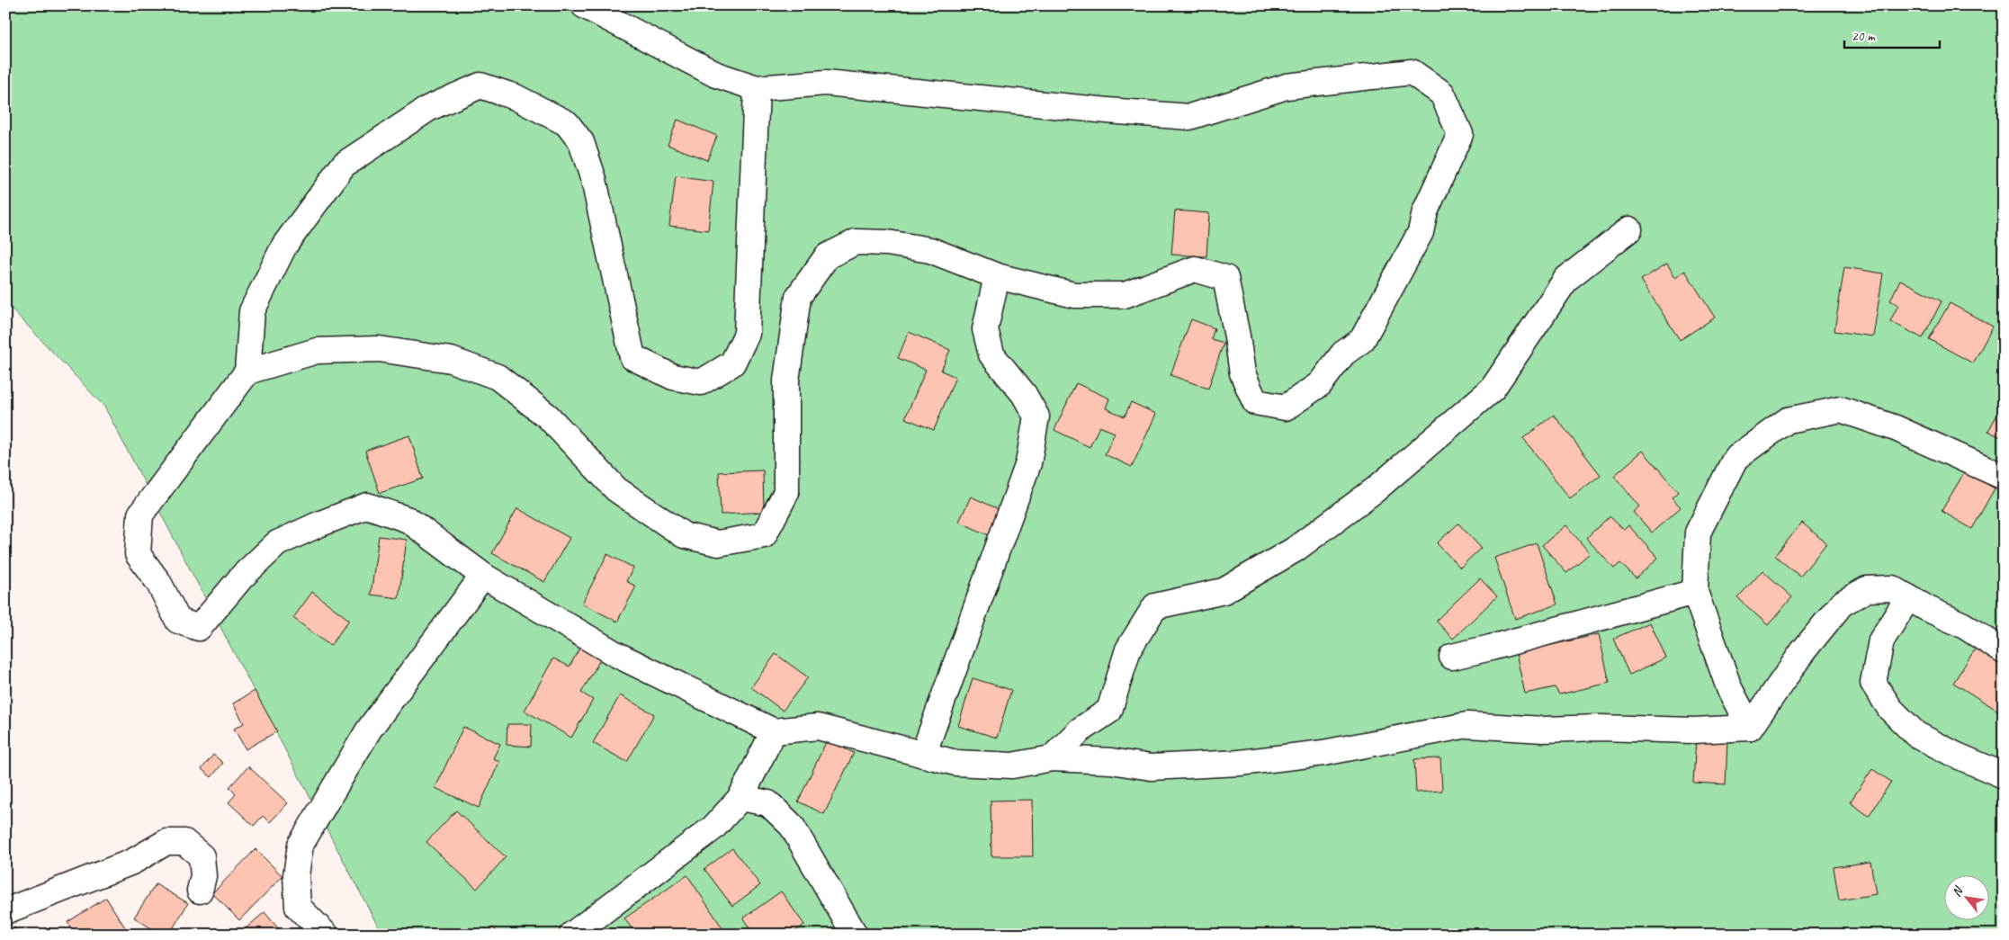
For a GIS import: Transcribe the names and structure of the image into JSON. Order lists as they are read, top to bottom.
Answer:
{
  "scale_bar": "20 m",
  "north": "top left"
}
